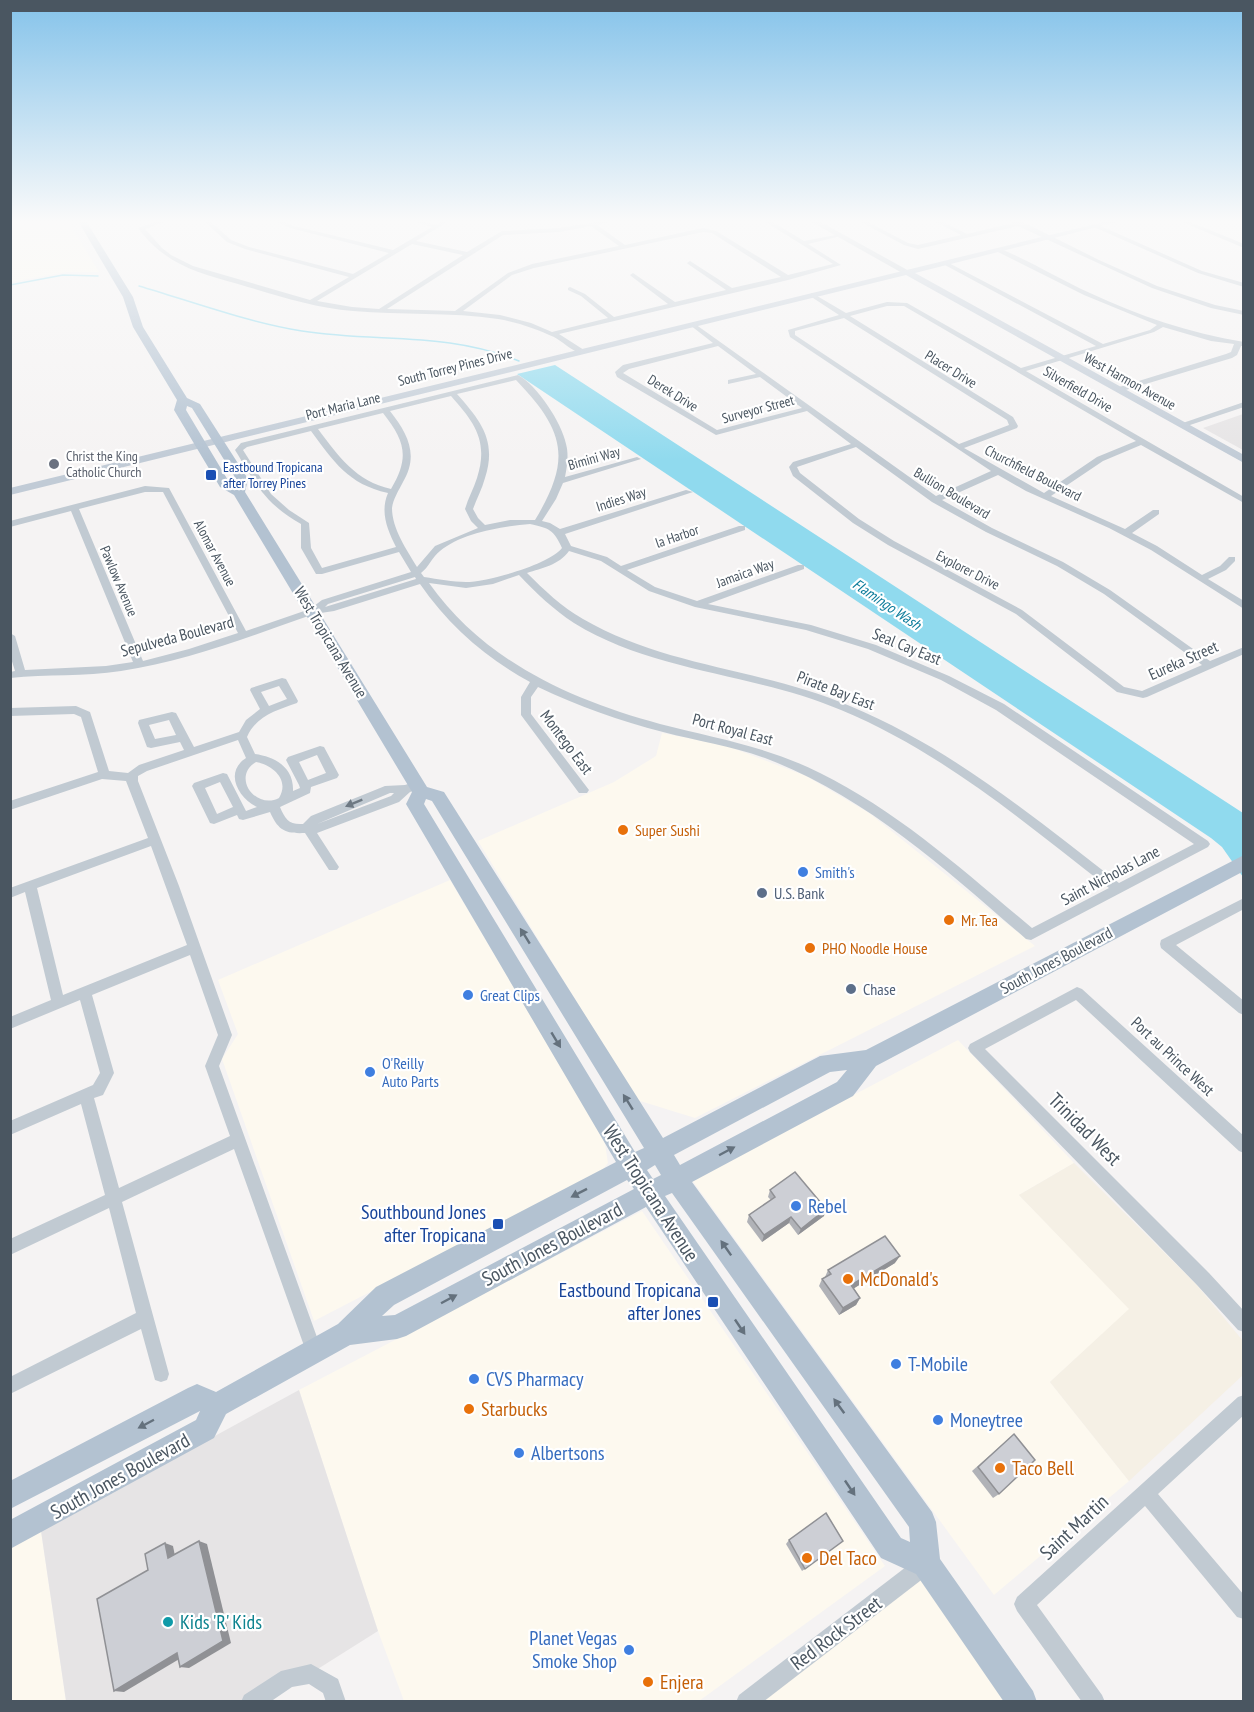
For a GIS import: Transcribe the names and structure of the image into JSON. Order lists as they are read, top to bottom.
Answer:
{
  "streets": {
    "main road": [
      "South Torrey Pines Drive",
      "West Harmon Avenue",
      "West Tropicana Avenue",
      "South Jones Boulevard"
    ],
    "street": [
      "Placer Drive",
      "Silverfield Drive",
      "Derek Drive",
      "Port Maria Lane",
      "Surveyor Street",
      "Bimini Way",
      "Churchfield Boulevard",
      "Bullion Boulevard",
      "Indies Way",
      "la Harbor",
      "Alomar Avenue",
      "Explorer Drive",
      "Jamaica Way",
      "Pawlow Avenue",
      "Sepulveda Boulevard",
      "Seal Cay East",
      "Eureka Street",
      "Pirate Bay East",
      "Port Royal East",
      "Montego East",
      "Saint Nicholas Lane",
      "Port au Prince West",
      "Trinidad West",
      "Saint Martin",
      "Red Rock Street"
    ]
  },
  "crossings": [
    ["South Torrey Pines Drive", "Bullion Boulevard"],
    ["South Torrey Pines Drive", "West Tropicana Avenue"],
    ["Placer Drive", "Silverfield Drive"],
    ["Placer Drive", "Churchfield Boulevard"],
    ["Silverfield Drive", "Churchfield Boulevard"],
    ["Derek Drive", "Surveyor Street"],
    ["Derek Drive", "Bullion Boulevard"],
    ["Port Maria Lane", "Bimini Way"],
    ["Port Maria Lane", "Port Royal East"],
    ["Surveyor Street", "Bullion Boulevard"],
    ["Bullion Boulevard", "Explorer Drive"],
    ["Bullion Boulevard", "Eureka Street"],
    ["la Harbor", "Seal Cay East"],
    ["Alomar Avenue", "Pawlow Avenue"],
    ["Alomar Avenue", "Sepulveda Boulevard"],
    ["Explorer Drive", "Eureka Street"],
    ["Jamaica Way", "Seal Cay East"],
    ["Pawlow Avenue", "Sepulveda Boulevard"],
    ["Sepulveda Boulevard", "West Tropicana Avenue"],
    ["Sepulveda Boulevard", "Seal Cay East"],
    ["Sepulveda Boulevard", "Pirate Bay East"],
    ["Sepulveda Boulevard", "Port Royal East"],
    ["West Tropicana Avenue", "South Jones Boulevard"],
    ["West Tropicana Avenue", "Red Rock Street"],
    ["Seal Cay East", "Saint Nicholas Lane"],
    ["Pirate Bay East", "Saint Nicholas Lane"],
    ["Port Royal East", "Montego East"],
    ["Port Royal East", "Saint Nicholas Lane"],
    ["Port au Prince West", "Trinidad West"]
  ],
  "water": ["Flamingo Wash"],
  "places": {
    "other": [
      "Christ the King Catholic Church",
      "Super Sushi",
      "Smith's",
      "U.S. Bank",
      "Mr. Tea",
      "PHO Noodle House",
      "Chase",
      "Great Clips",
      "O'Reilly Auto Parts",
      "Rebel",
      "McDonald's",
      "T-Mobile",
      "CVS Pharmacy",
      "Starbucks",
      "Moneytree",
      "Albertsons",
      "Taco Bell",
      "Del Taco",
      "Kids 'R' Kids",
      "Planet Vegas Smoke Shop",
      "Enjera"
    ],
    "transit": ["Eastbound Tropicana after Torrey Pines", "Southbound Jones after Tropicana", "Eastbound Tropicana after Jones"]
  }
}
